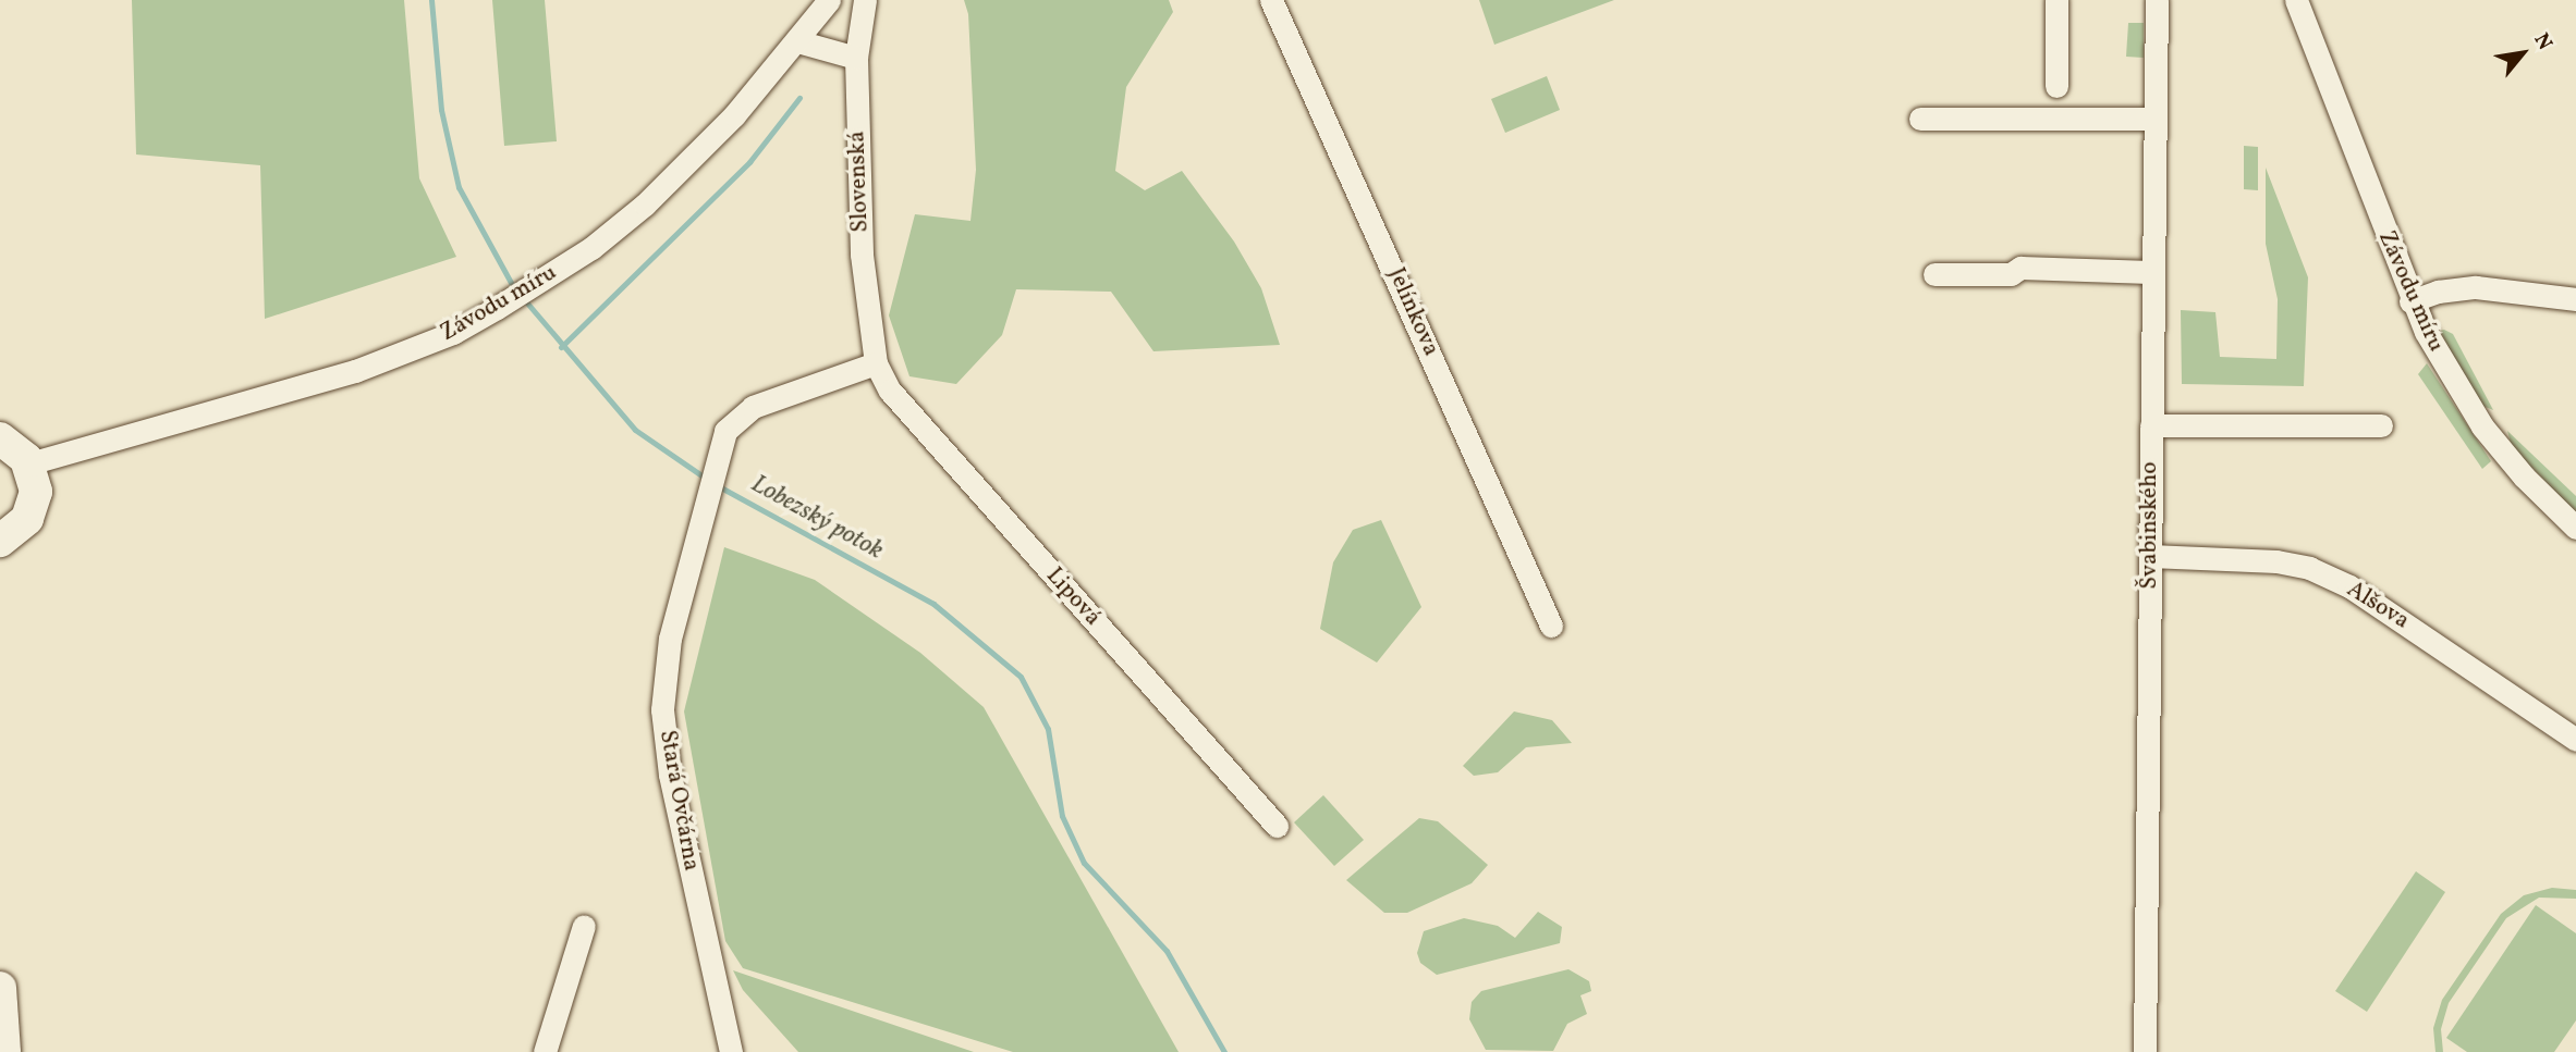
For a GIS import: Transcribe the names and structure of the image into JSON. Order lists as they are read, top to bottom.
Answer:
{
  "streets": {
    "street": [
      "Slovenská",
      "Závodu míru",
      "Jelínkova",
      "Švabinského",
      "Lipová",
      "Alšova",
      "Stará Ovčárna"
    ]
  },
  "crossings": [
    ["Slovenská", "Lipová"],
    ["Slovenská", "Stará Ovčárna"],
    ["Švabinského", "Alšova"],
    ["Lipová", "Stará Ovčárna"]
  ],
  "water": ["Lobezský potok"],
  "north": "top right"
}
